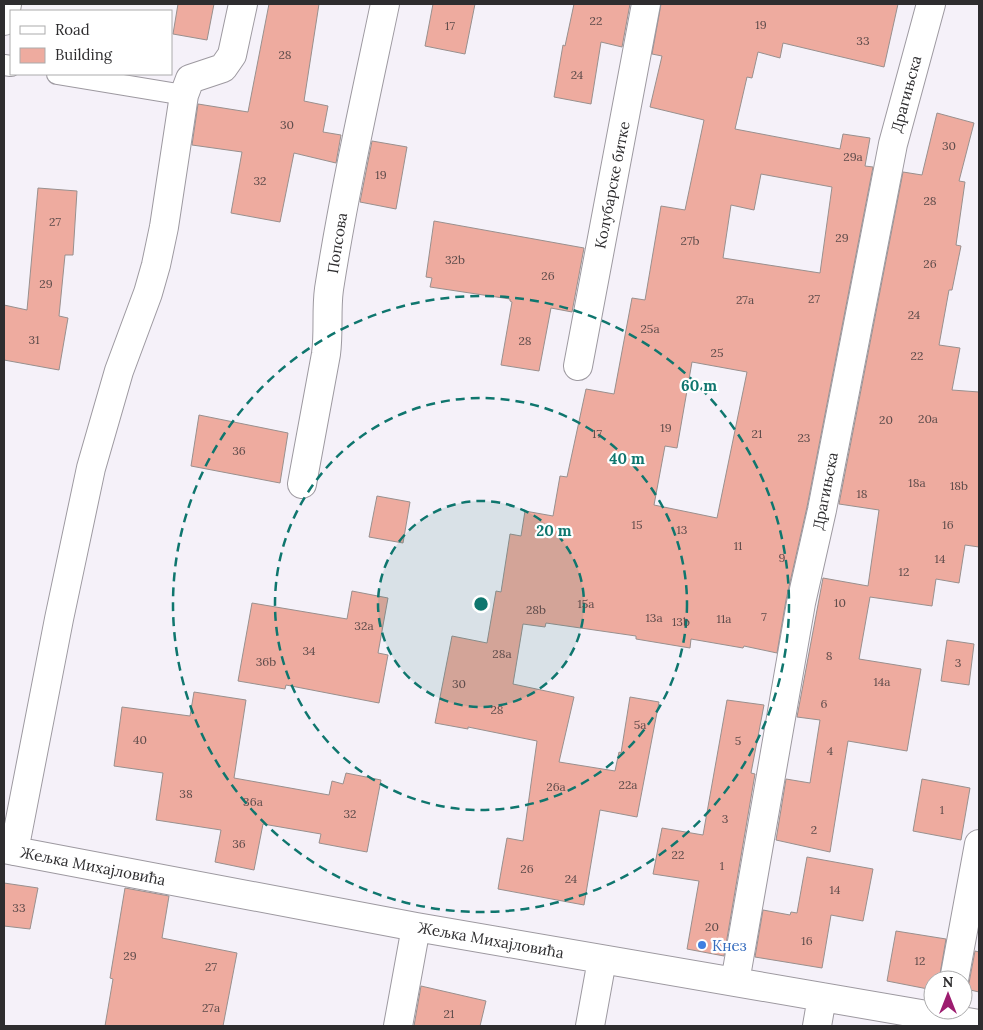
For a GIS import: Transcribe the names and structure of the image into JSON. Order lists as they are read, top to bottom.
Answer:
{
  "streets": {
    "street": [
      "Драгињска",
      "Колубарске битке",
      "Попсова",
      "Жељка Михајловића"
    ]
  },
  "crossings": [
    ["Драгињска", "Жељка Михајловића"]
  ],
  "places": ["Кнез"],
  "house_numbers": [
    "22",
    "19",
    "17",
    "33",
    "28",
    "24",
    "30",
    "30",
    "29a",
    "19",
    "32",
    "28",
    "27",
    "29",
    "27b",
    "32b",
    "26",
    "26",
    "29",
    "27",
    "27a",
    "24",
    "25a",
    "31",
    "28",
    "25",
    "22",
    "20a",
    "20",
    "19",
    "17",
    "21",
    "23",
    "36",
    "18a",
    "18b",
    "18",
    "15",
    "16",
    "13",
    "11",
    "9",
    "14",
    "12",
    "10",
    "15a",
    "28b",
    "7",
    "13a",
    "11a",
    "13b",
    "32a",
    "34",
    "28a",
    "8",
    "36b",
    "3",
    "14a",
    "30",
    "6",
    "28",
    "5a",
    "40",
    "5",
    "4",
    "22a",
    "26a",
    "38",
    "36a",
    "1",
    "32",
    "3",
    "2",
    "36",
    "22",
    "1",
    "26",
    "24",
    "14",
    "33",
    "20",
    "16",
    "29",
    "12",
    "27",
    "27a",
    "21"
  ],
  "legend": ["Road", "Building"],
  "north": "top",
  "rings": ["60 m", "40 m", "20 m"]
}
